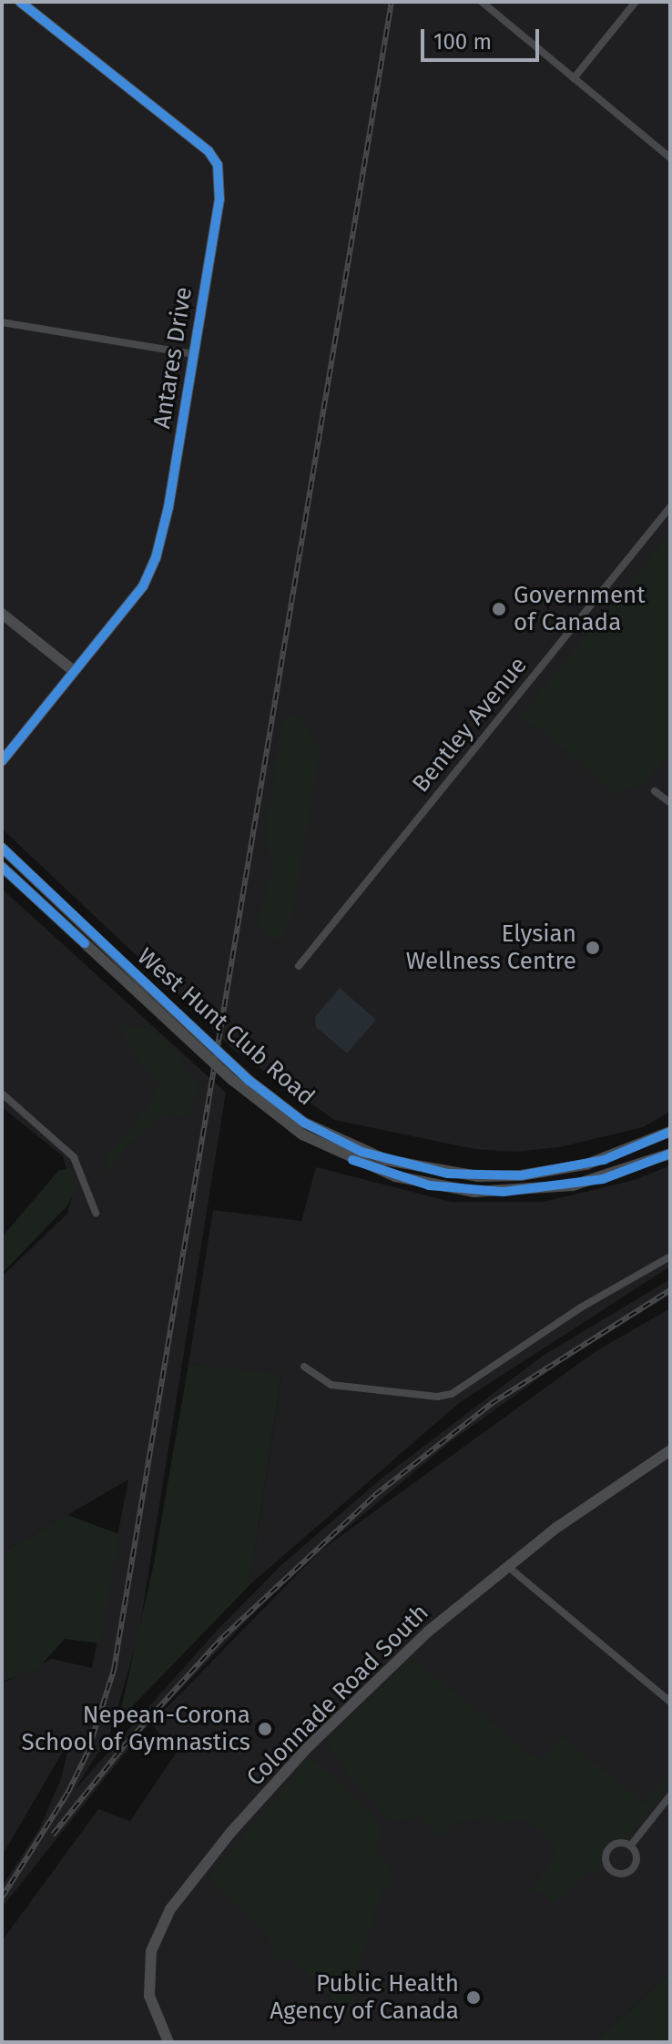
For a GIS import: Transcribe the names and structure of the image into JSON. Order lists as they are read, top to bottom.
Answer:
{
  "streets": {
    "main road": ["West Hunt Club Road"],
    "street": ["Antares Drive", "Bentley Avenue", "Colonnade Road South"]
  },
  "places": [
    "Government of Canada",
    "Elysian Wellness Centre",
    "Nepean-Corona School of Gymnastics",
    "Public Health Agency of Canada"
  ],
  "scale_bar": "100 m"
}
